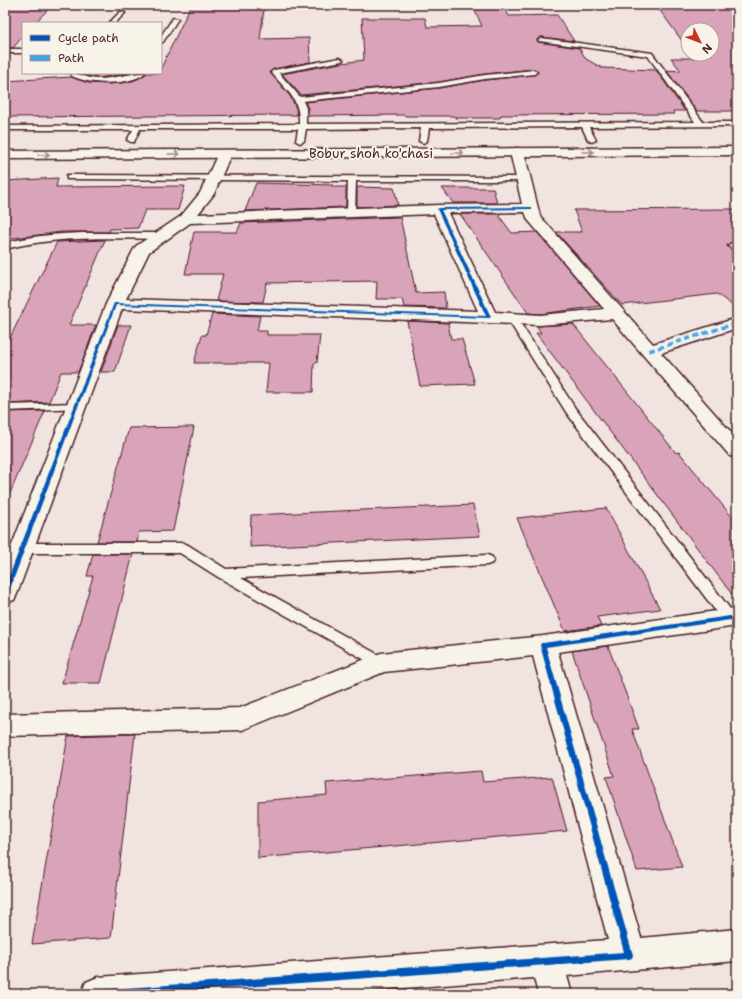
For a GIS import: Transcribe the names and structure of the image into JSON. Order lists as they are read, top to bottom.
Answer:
{
  "streets": {
    "street": ["Bobur shoh ko'chasi"]
  },
  "legend": ["Cycle path", "Path"],
  "north": "bottom right"
}
